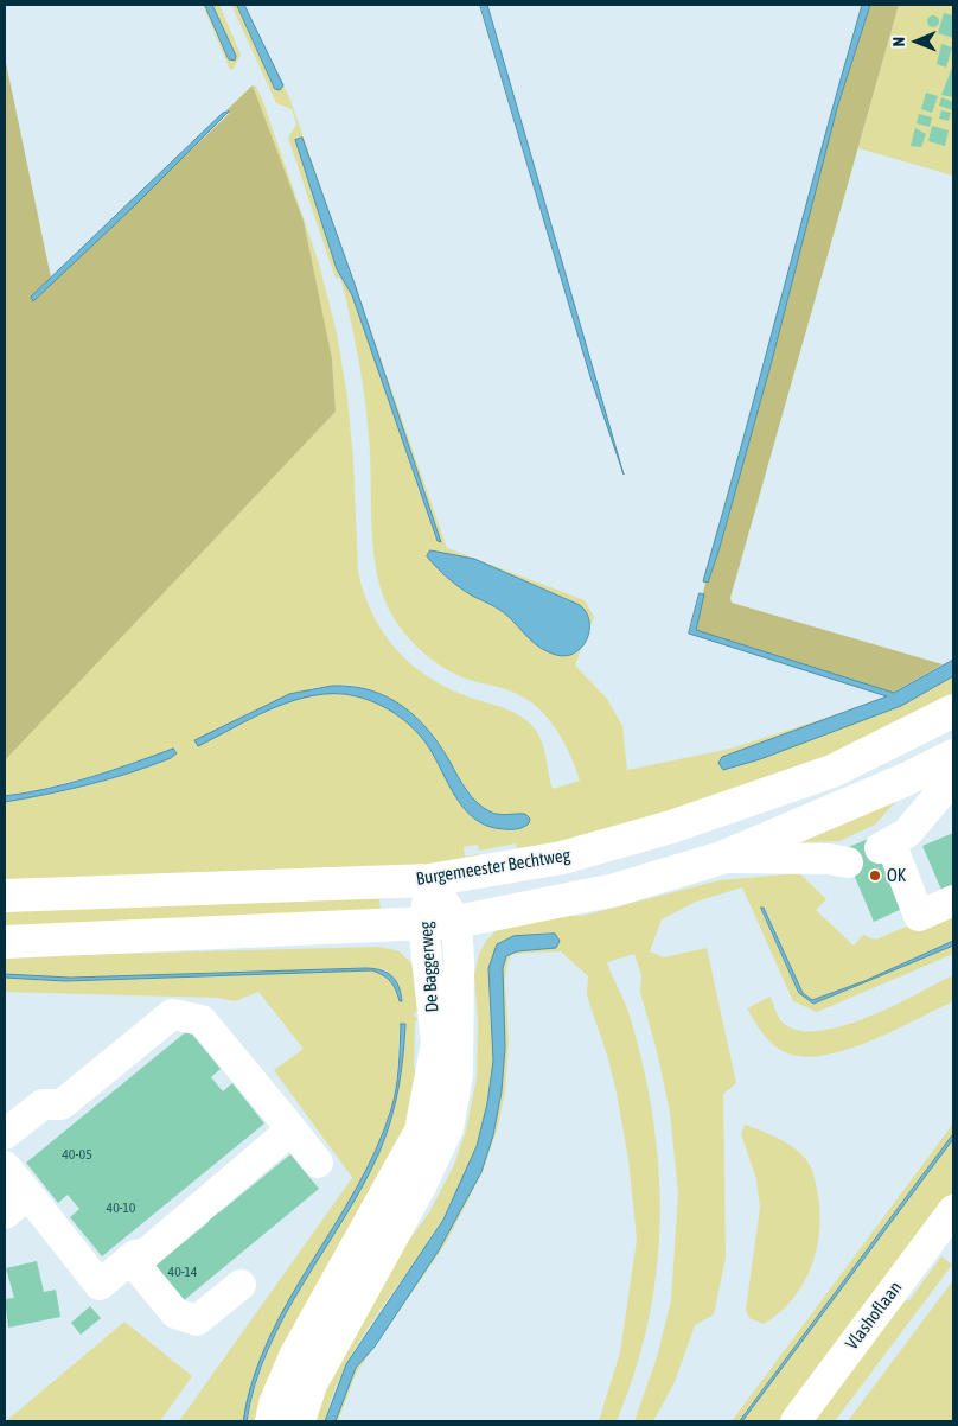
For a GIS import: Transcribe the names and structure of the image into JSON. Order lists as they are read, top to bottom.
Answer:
{
  "streets": {
    "main road": ["Burgemeester Bechtweg"],
    "street": ["De Baggerweg", "Vlashoflaan"]
  },
  "crossings": [
    ["Burgemeester Bechtweg", "De Baggerweg"]
  ],
  "places": ["OK"],
  "house_numbers": ["40-05", "40-10", "40-14"],
  "north": "left"
}
